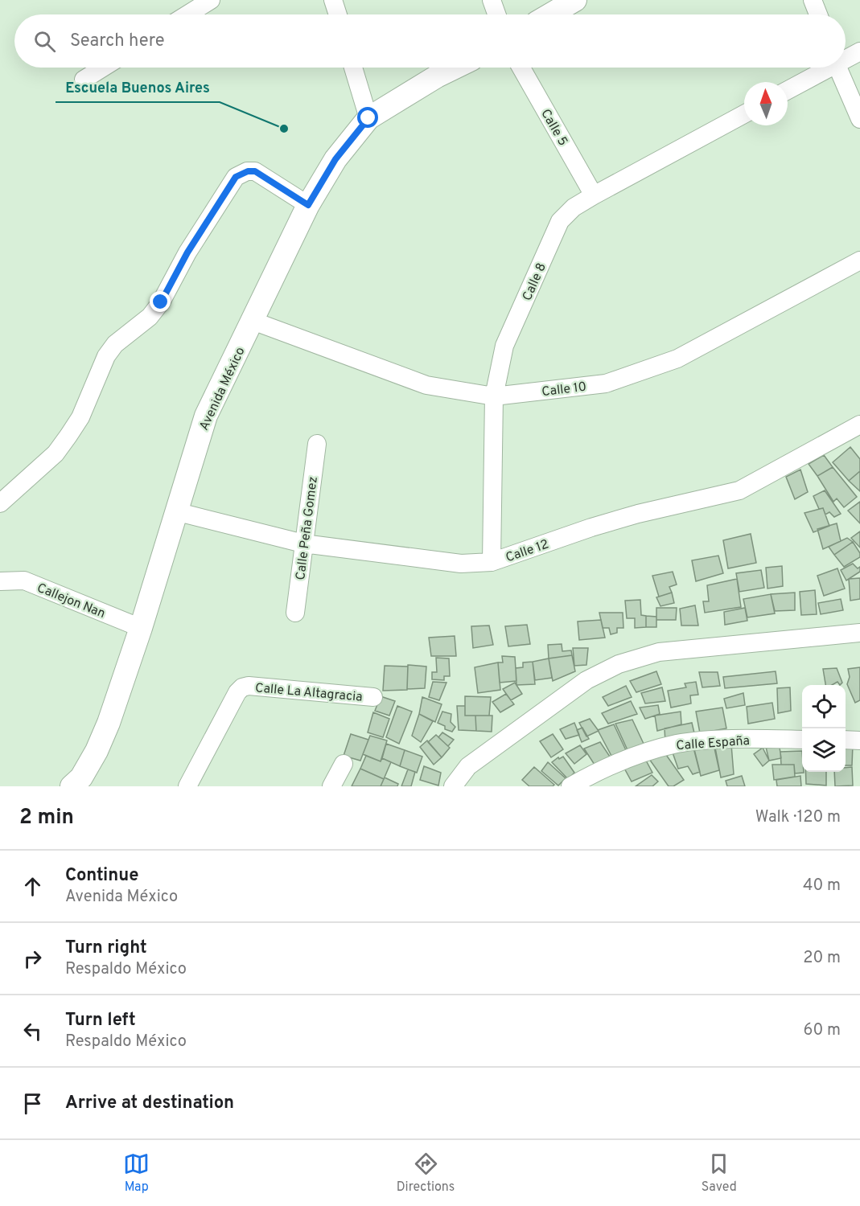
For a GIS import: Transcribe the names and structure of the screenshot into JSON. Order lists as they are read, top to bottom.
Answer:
{
  "streets": {
    "street": [
      "Calle 5",
      "Calle 8",
      "Avenida México",
      "Calle 10",
      "Calle Peña Gomez",
      "Calle 12",
      "Callejon Nan",
      "Calle La Altagracia",
      "Calle España"
    ]
  },
  "crossings": [
    ["Calle 5", "Calle 8"],
    ["Calle 8", "Calle 10"],
    ["Calle 8", "Calle 12"],
    ["Avenida México", "Calle 10"],
    ["Avenida México", "Calle 12"],
    ["Avenida México", "Callejon Nan"],
    ["Calle Peña Gomez", "Calle 12"]
  ],
  "places": ["Escuela Buenos Aires"],
  "north": "top",
  "page": {
    "search": "Search here",
    "heading": ["2 min", "Walk · 120 m"],
    "list": [
      ["Continue", "Avenida México", "40 m"],
      ["Turn right", "Respaldo México", "20 m"],
      ["Turn left", "Respaldo México", "60 m"],
      "Arrive at destination"
    ],
    "nav": ["Map", "Directions", "Saved"]
  }
}
